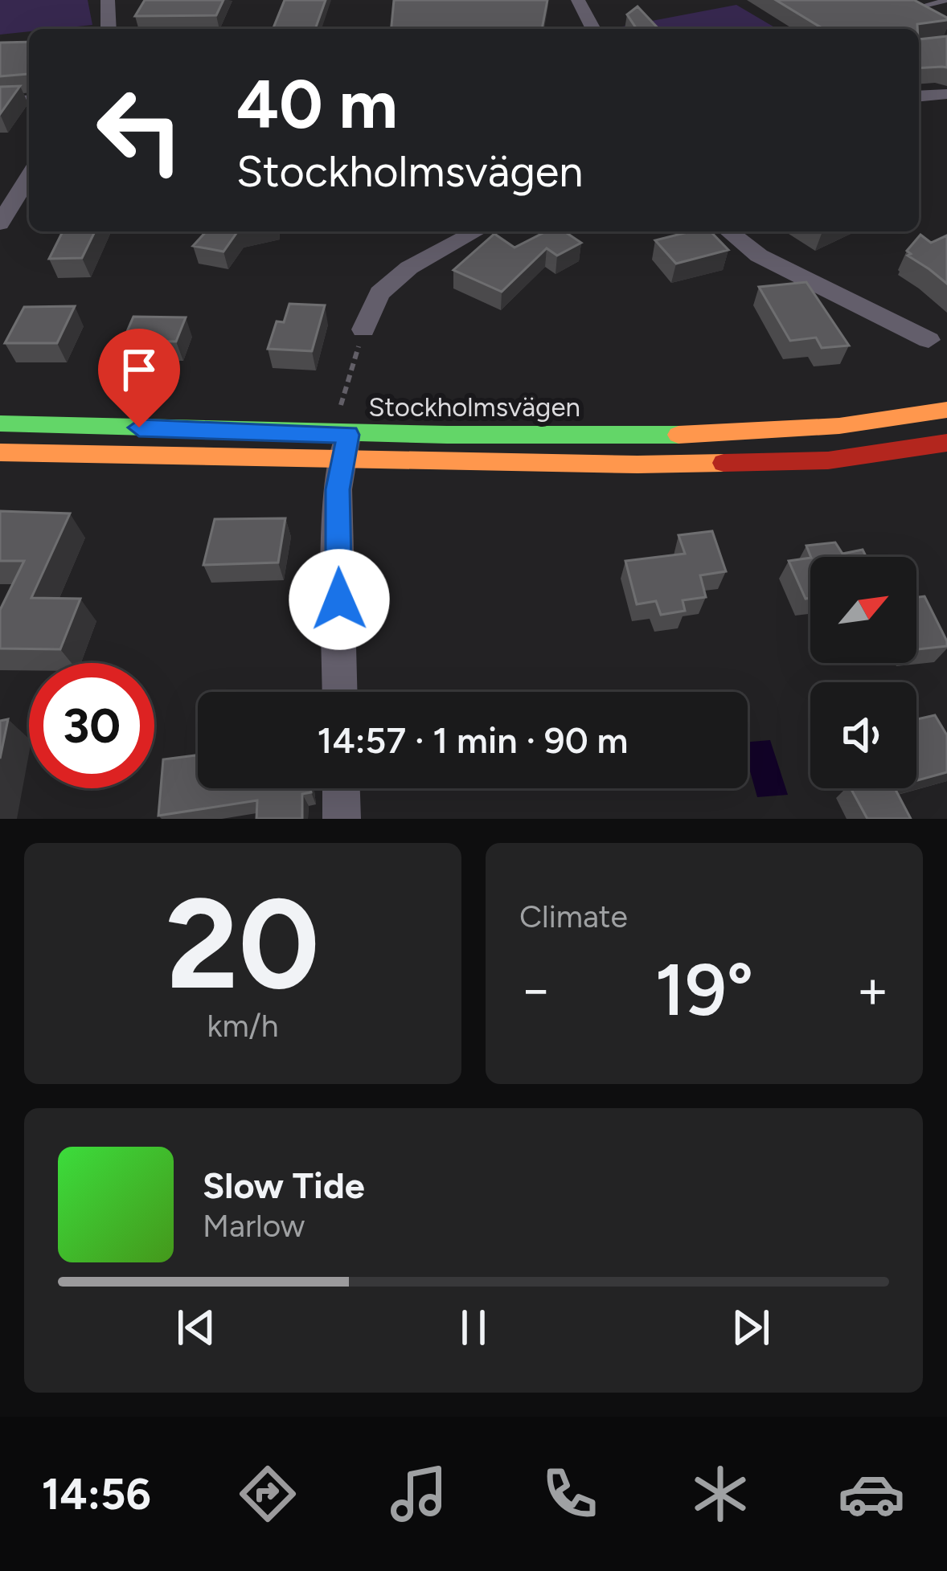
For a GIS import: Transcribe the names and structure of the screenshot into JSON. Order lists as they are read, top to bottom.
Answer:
{
  "streets": {
    "main road": ["Stockholmsvägen"]
  },
  "north": "top right",
  "page": {
    "turn": ["40 m", "Stockholmsvägen"],
    "limit": "30",
    "trip": "14:57 · 1 min · 90 m",
    "tile": [
      ["20", "km/h"],
      "Climate"
    ],
    "heat": ["−", "19°", "+"],
    "song": ["Slow Tide", "Marlow"],
    "tabs": "14:56"
  }
}
